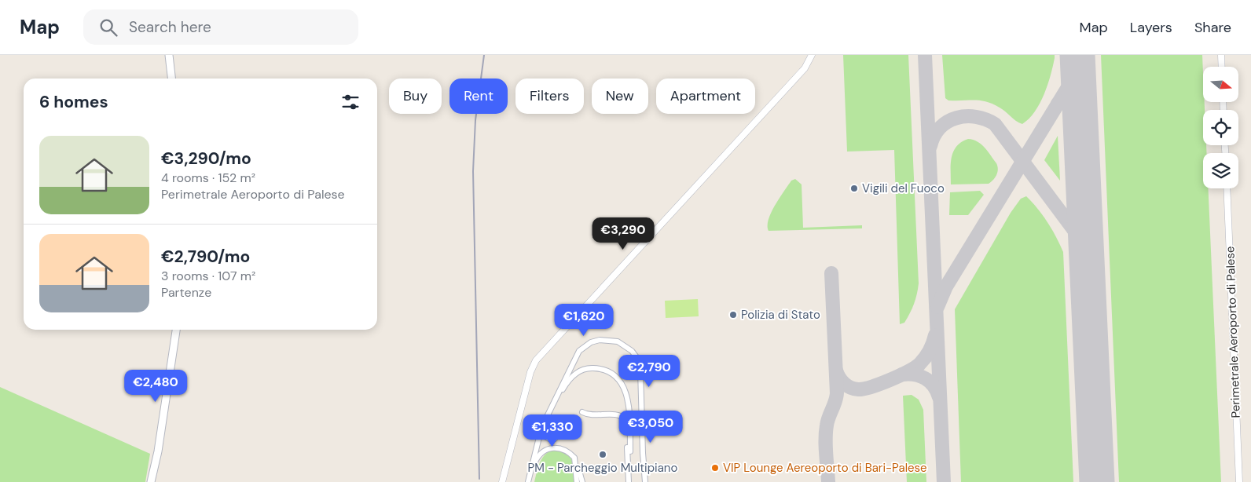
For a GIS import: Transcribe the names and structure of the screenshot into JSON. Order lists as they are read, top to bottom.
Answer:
{
  "streets": {
    "street": ["Perimetrale Aeroporto di Palese"]
  },
  "places": [
    "Vigili del Fuoco",
    "Polizia di Stato",
    "PM - Parcheggio Multipiano",
    "VIP Lounge Aereoporto di Bari-Palese"
  ],
  "north": "right",
  "page": {
    "header": "Map",
    "search": "Search here",
    "nav": ["Map", "Layers", "Share"],
    "chip": [
      "Buy",
      "Rent",
      "Filters",
      "New",
      "Apartment"
    ],
    "heading": "6 homes",
    "list": [
      {
        "name": "€3,290/mo",
        "note": "4 rooms · 152 m² · Perimetrale Aeroporto di Palese"
      },
      {
        "name": "€2,790/mo",
        "note": "3 rooms · 107 m² · Partenze"
      }
    ],
    "price": [
      "€3,290",
      "€1,620",
      "€2,790",
      "€2,480",
      "€3,050",
      "€1,330"
    ]
  }
}
